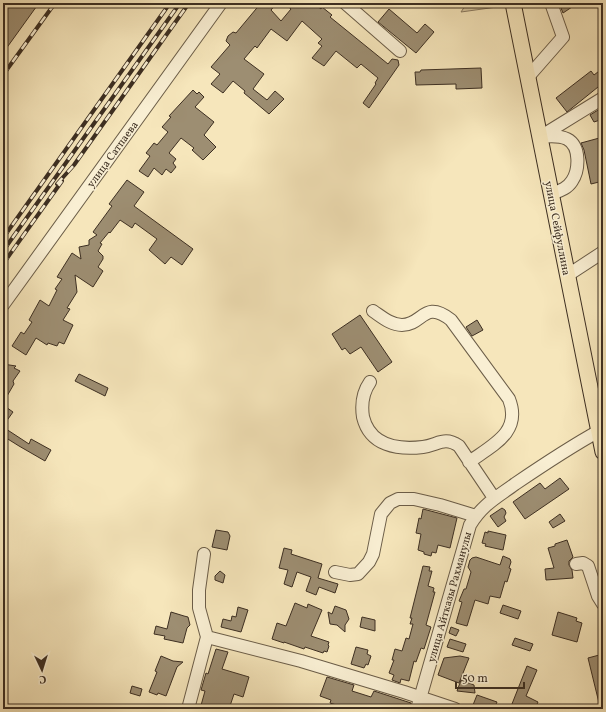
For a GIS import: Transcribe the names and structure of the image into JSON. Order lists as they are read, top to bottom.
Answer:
{
  "streets": {
    "main road": ["улица Сейфуллина"],
    "street": ["улица Сатпаева", "улица Айтказы Рахманулы"]
  },
  "crossings": [
    ["улица Сейфуллина", "улица Айтказы Рахманулы"]
  ],
  "scale_bar": "50 m",
  "north": "bottom"
}
